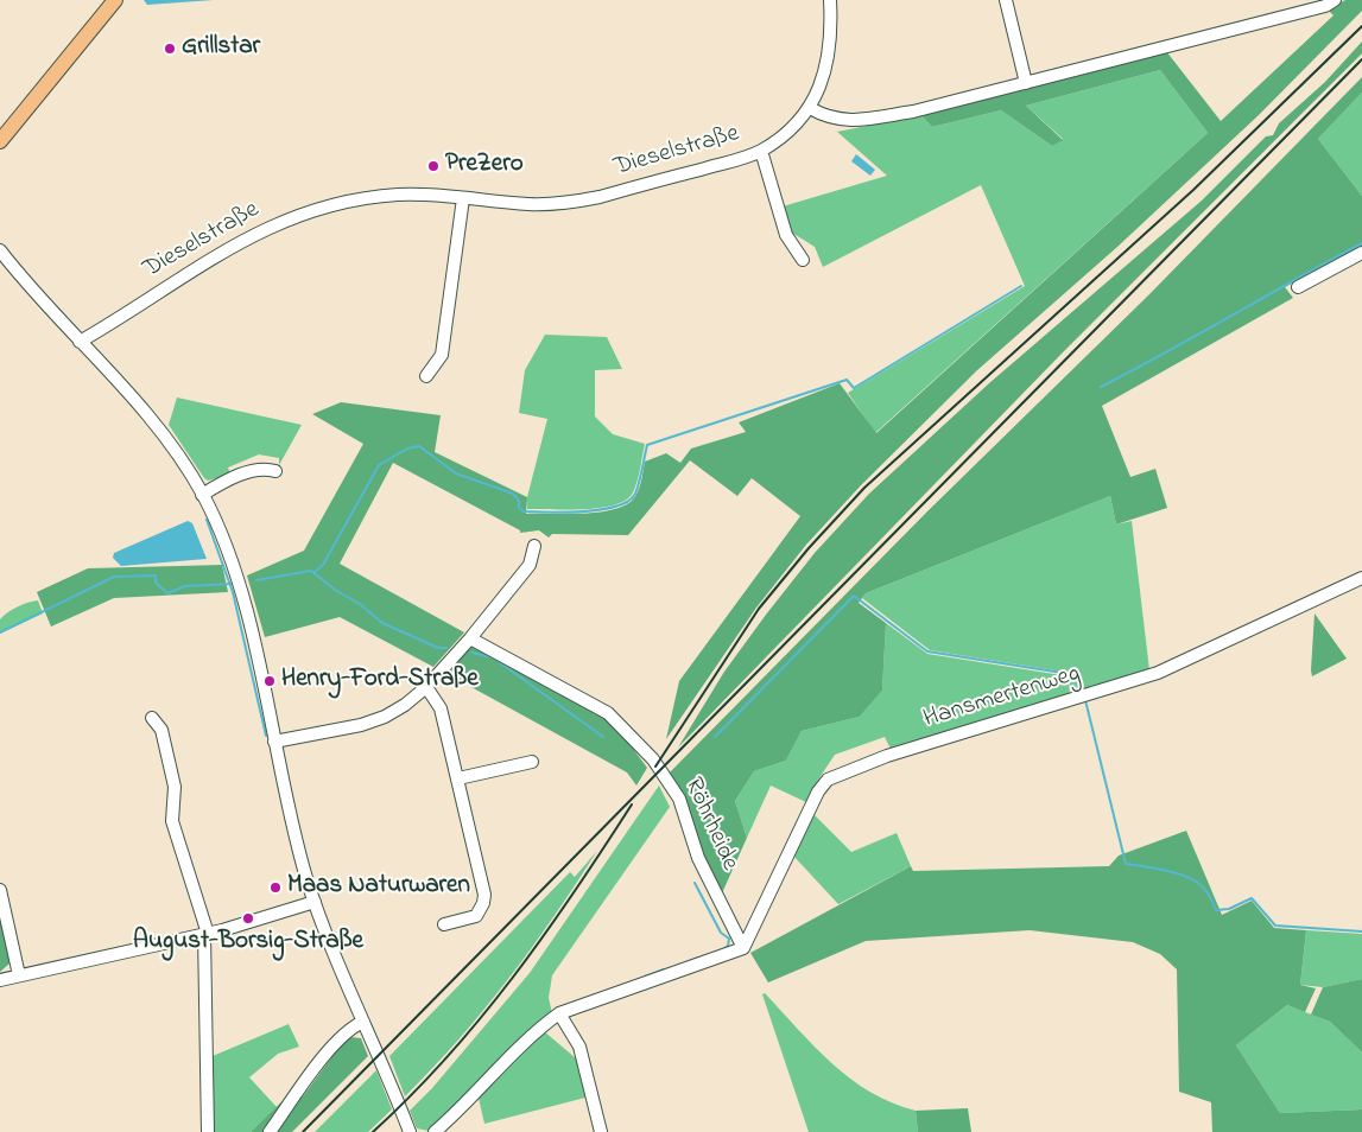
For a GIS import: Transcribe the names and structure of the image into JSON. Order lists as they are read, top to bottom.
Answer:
{
  "streets": {
    "street": ["Dieselstraße", "Hansmertenweg", "Röhrheide"]
  },
  "crossings": [
    ["Hansmertenweg", "Röhrheide"]
  ],
  "places": [
    "Grillstar",
    "PreZero",
    "Henry-Ford-Straße",
    "Maas Naturwaren",
    "August-Borsig-Straße"
  ]
}
